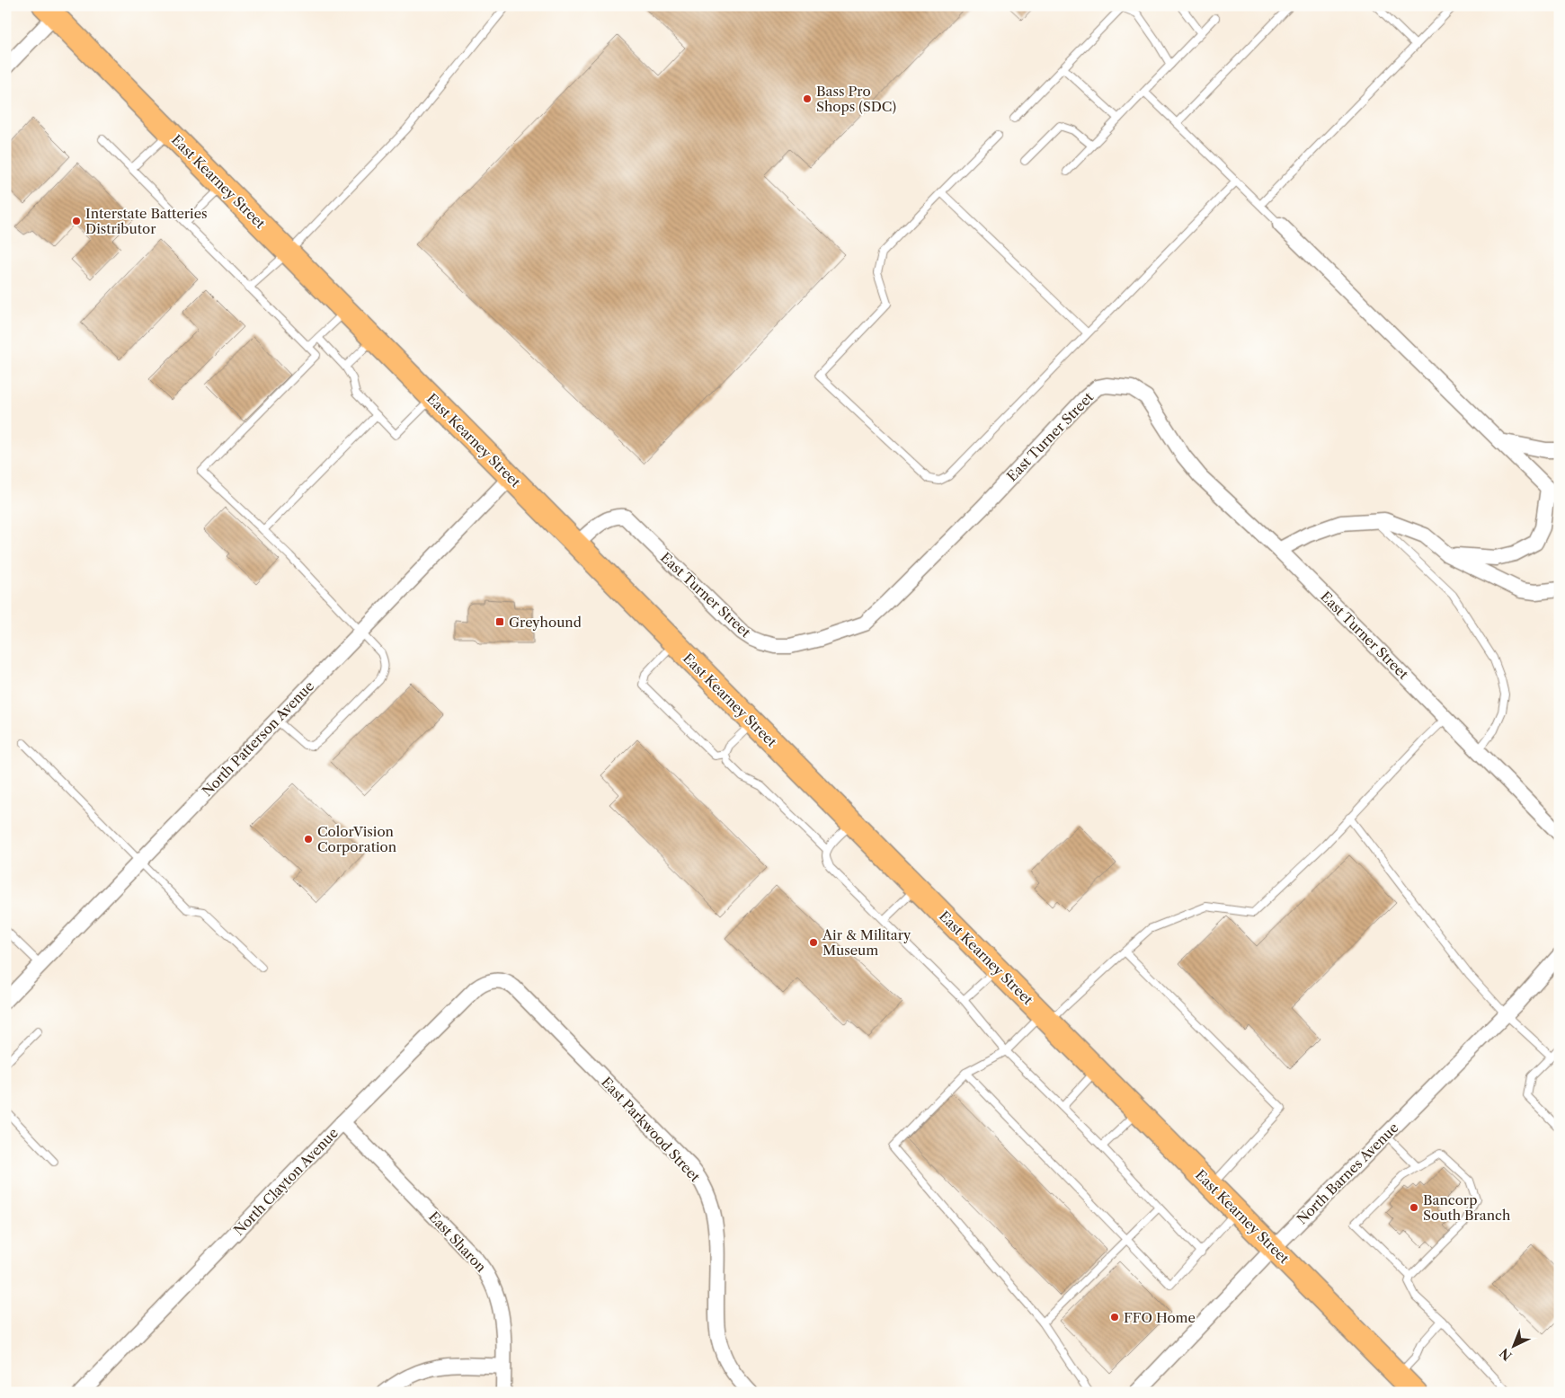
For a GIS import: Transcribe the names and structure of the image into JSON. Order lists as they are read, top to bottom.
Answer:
{
  "streets": {
    "main road": ["East Kearney Street"],
    "street": [
      "East Turner Street",
      "North Patterson Avenue",
      "East Parkwood Street",
      "North Barnes Avenue",
      "North Clayton Avenue",
      "East Sharon"
    ]
  },
  "crossings": [
    ["East Kearney Street", "East Turner Street"],
    ["East Kearney Street", "North Patterson Avenue"],
    ["East Kearney Street", "North Barnes Avenue"],
    ["East Parkwood Street", "North Clayton Avenue"],
    ["North Clayton Avenue", "East Sharon"]
  ],
  "places": {
    "other": [
      "Bass Pro Shops (SDC)",
      "Interstate Batteries Distributor",
      "ColorVision Corporation",
      "Air & Military Museum",
      "Bancorp South Branch",
      "FFO Home"
    ],
    "transit": ["Greyhound"]
  },
  "north": "bottom left"
}
